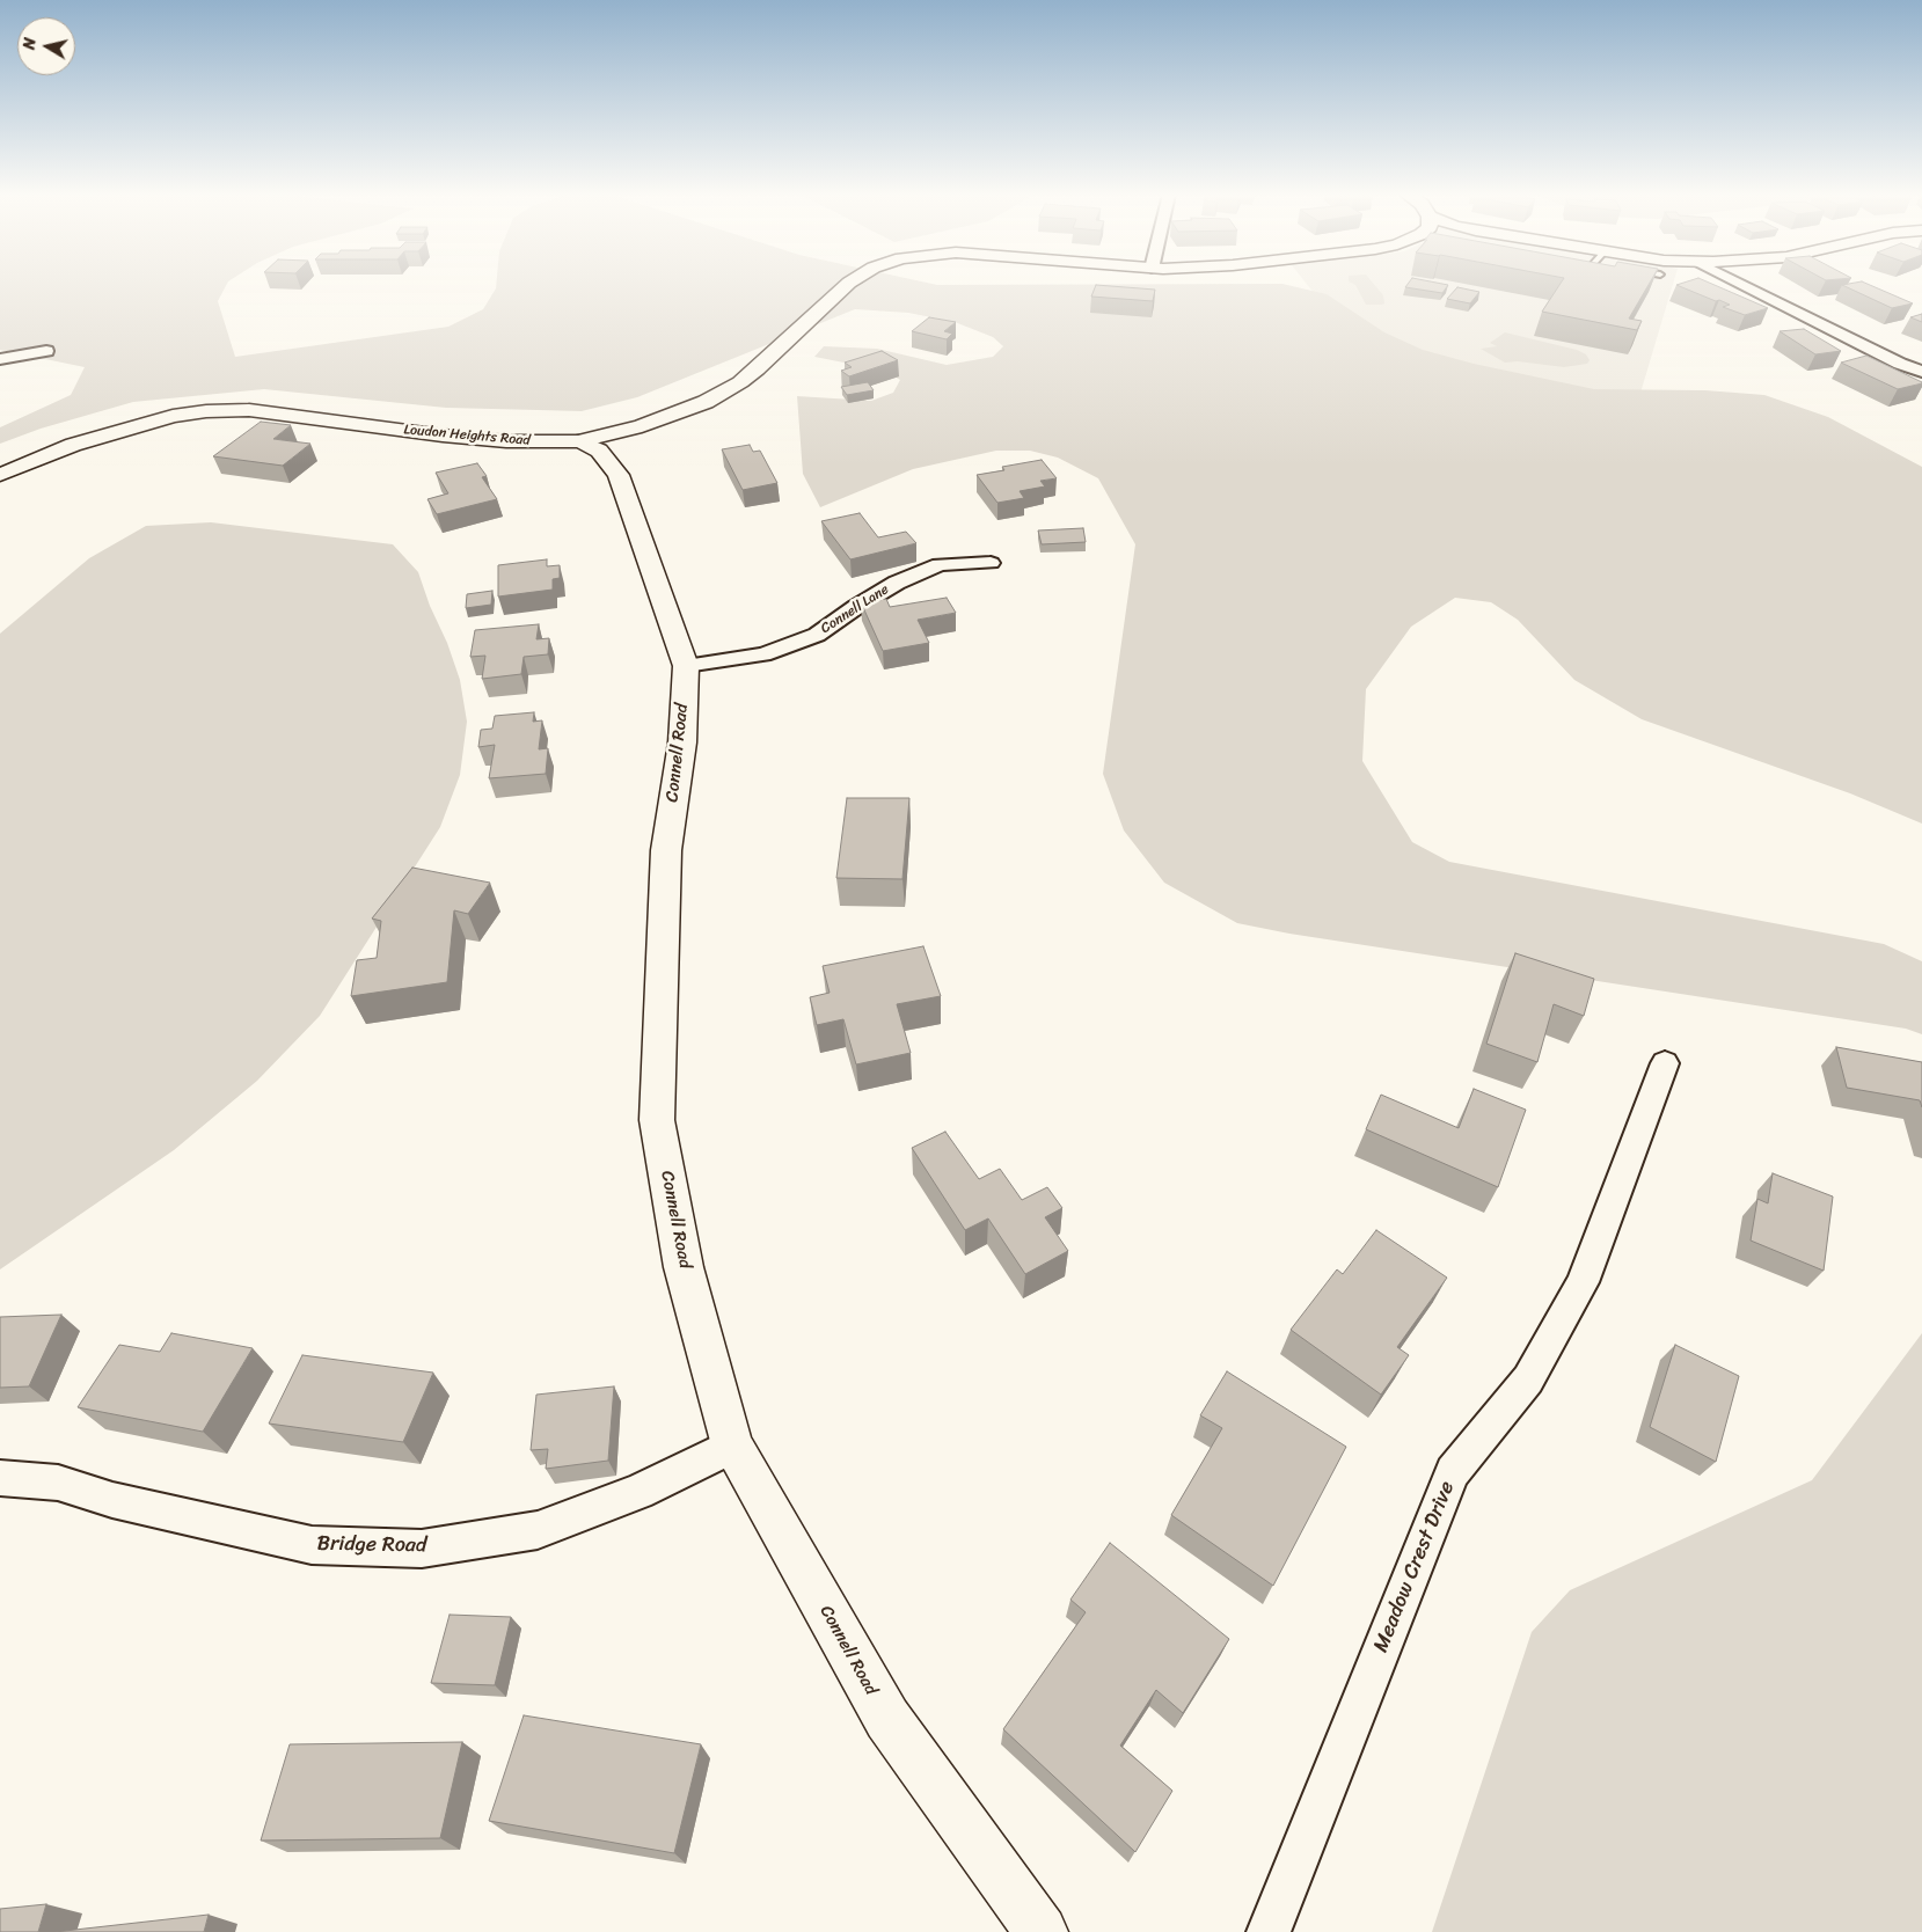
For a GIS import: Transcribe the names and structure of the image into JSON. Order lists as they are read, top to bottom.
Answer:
{
  "streets": {
    "street": [
      "Loudon Heights Road",
      "Connell Lane",
      "Connell Road",
      "Bridge Road",
      "Meadow Crest Drive"
    ]
  },
  "crossings": [
    ["Loudon Heights Road", "Connell Road"],
    ["Connell Lane", "Connell Road"],
    ["Connell Road", "Bridge Road"]
  ],
  "north": "left"
}
